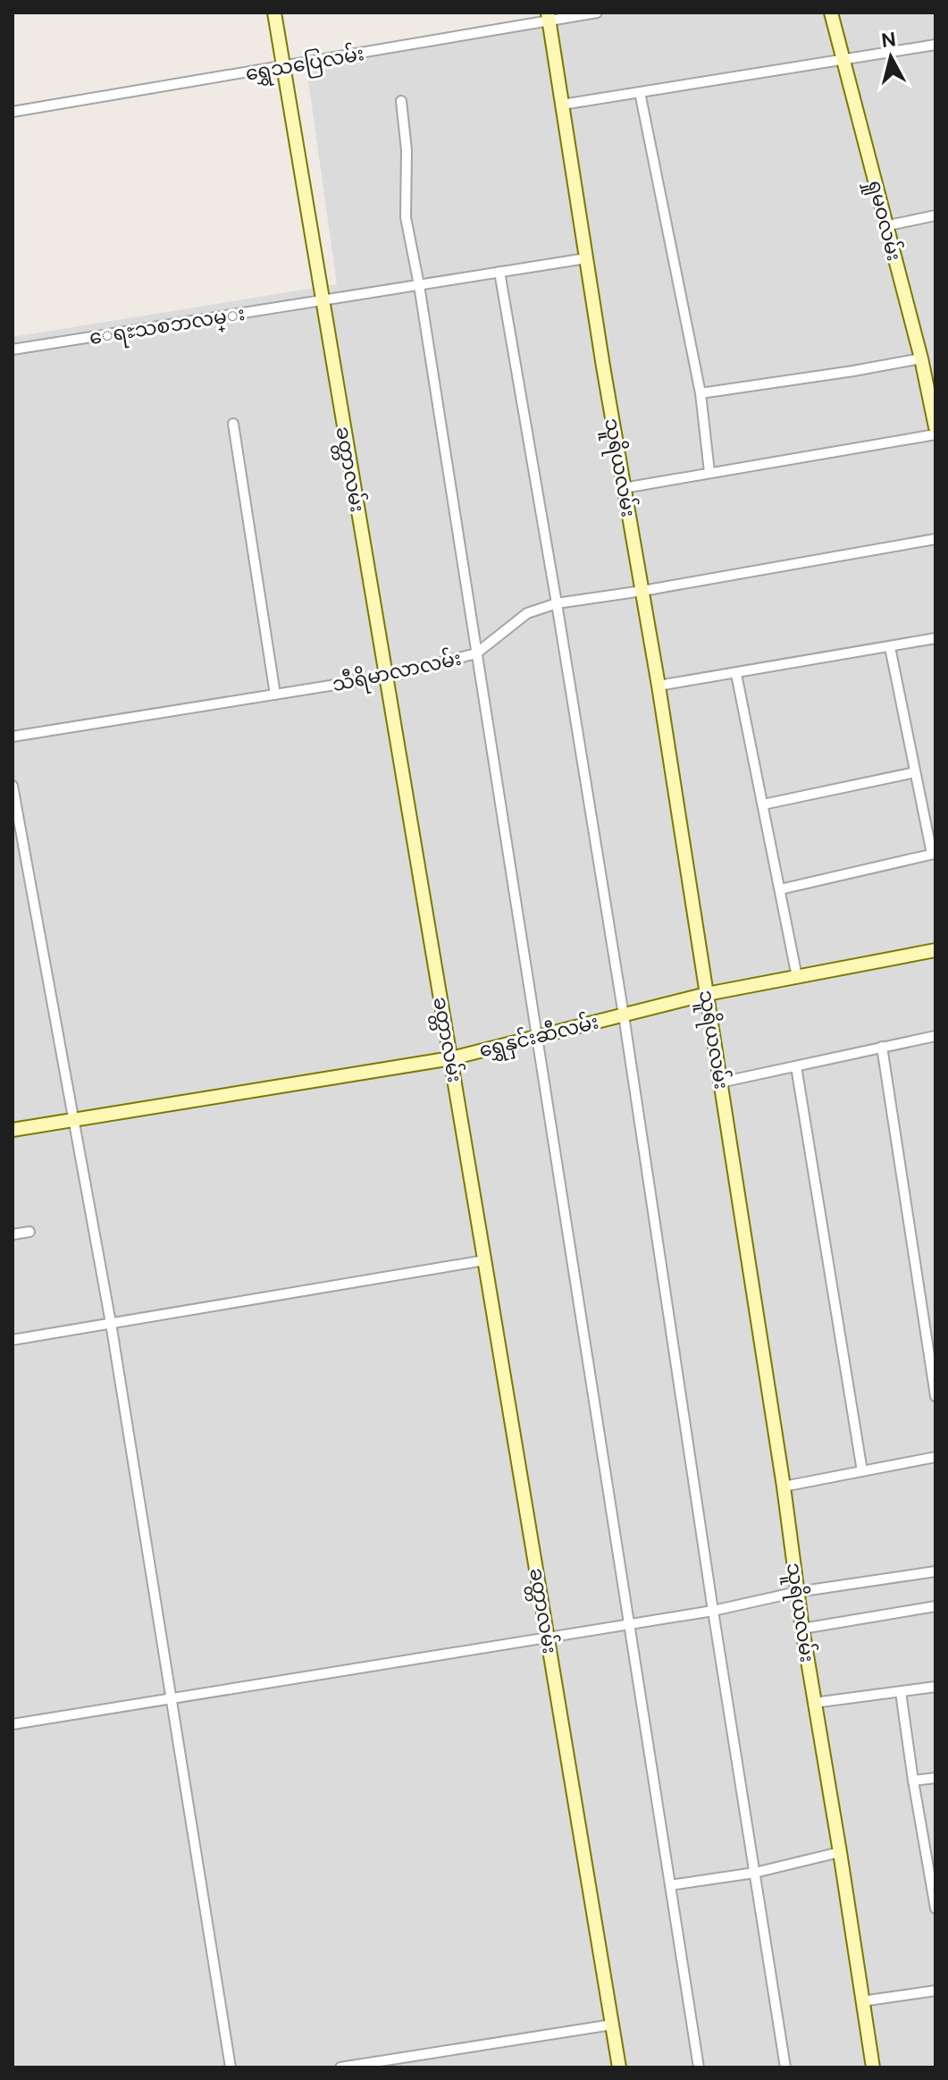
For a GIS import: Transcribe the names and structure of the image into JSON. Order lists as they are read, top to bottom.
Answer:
{
  "streets": {
    "street": [
      "ရွှေသပြေလမ်း",
      "ရှုမဝလမ်း",
      "ေရႊသစၥာလမ္း",
      "သူရိယလမ်း",
      "ခတ္တာလမ်း",
      "သီရိမာလာလမ်း",
      "ရွှေနှင်းဆီလမ်း"
    ]
  },
  "crossings": [
    ["ရွှေသပြေလမ်း", "သူရိယလမ်း"],
    ["ရွှေသပြေလမ်း", "ခတ္တာလမ်း"],
    ["ေရႊသစၥာလမ္း", "သူရိယလမ်း"],
    ["ေရႊသစၥာလမ္း", "ခတ္တာလမ်း"],
    ["သူရိယလမ်း", "သီရိမာလာလမ်း"],
    ["သူရိယလမ်း", "ရွှေနှင်းဆီလမ်း"],
    ["ခတ္တာလမ်း", "သီရိမာလာလမ်း"],
    ["ခတ္တာလမ်း", "ရွှေနှင်းဆီလမ်း"]
  ],
  "north": "top"
}
